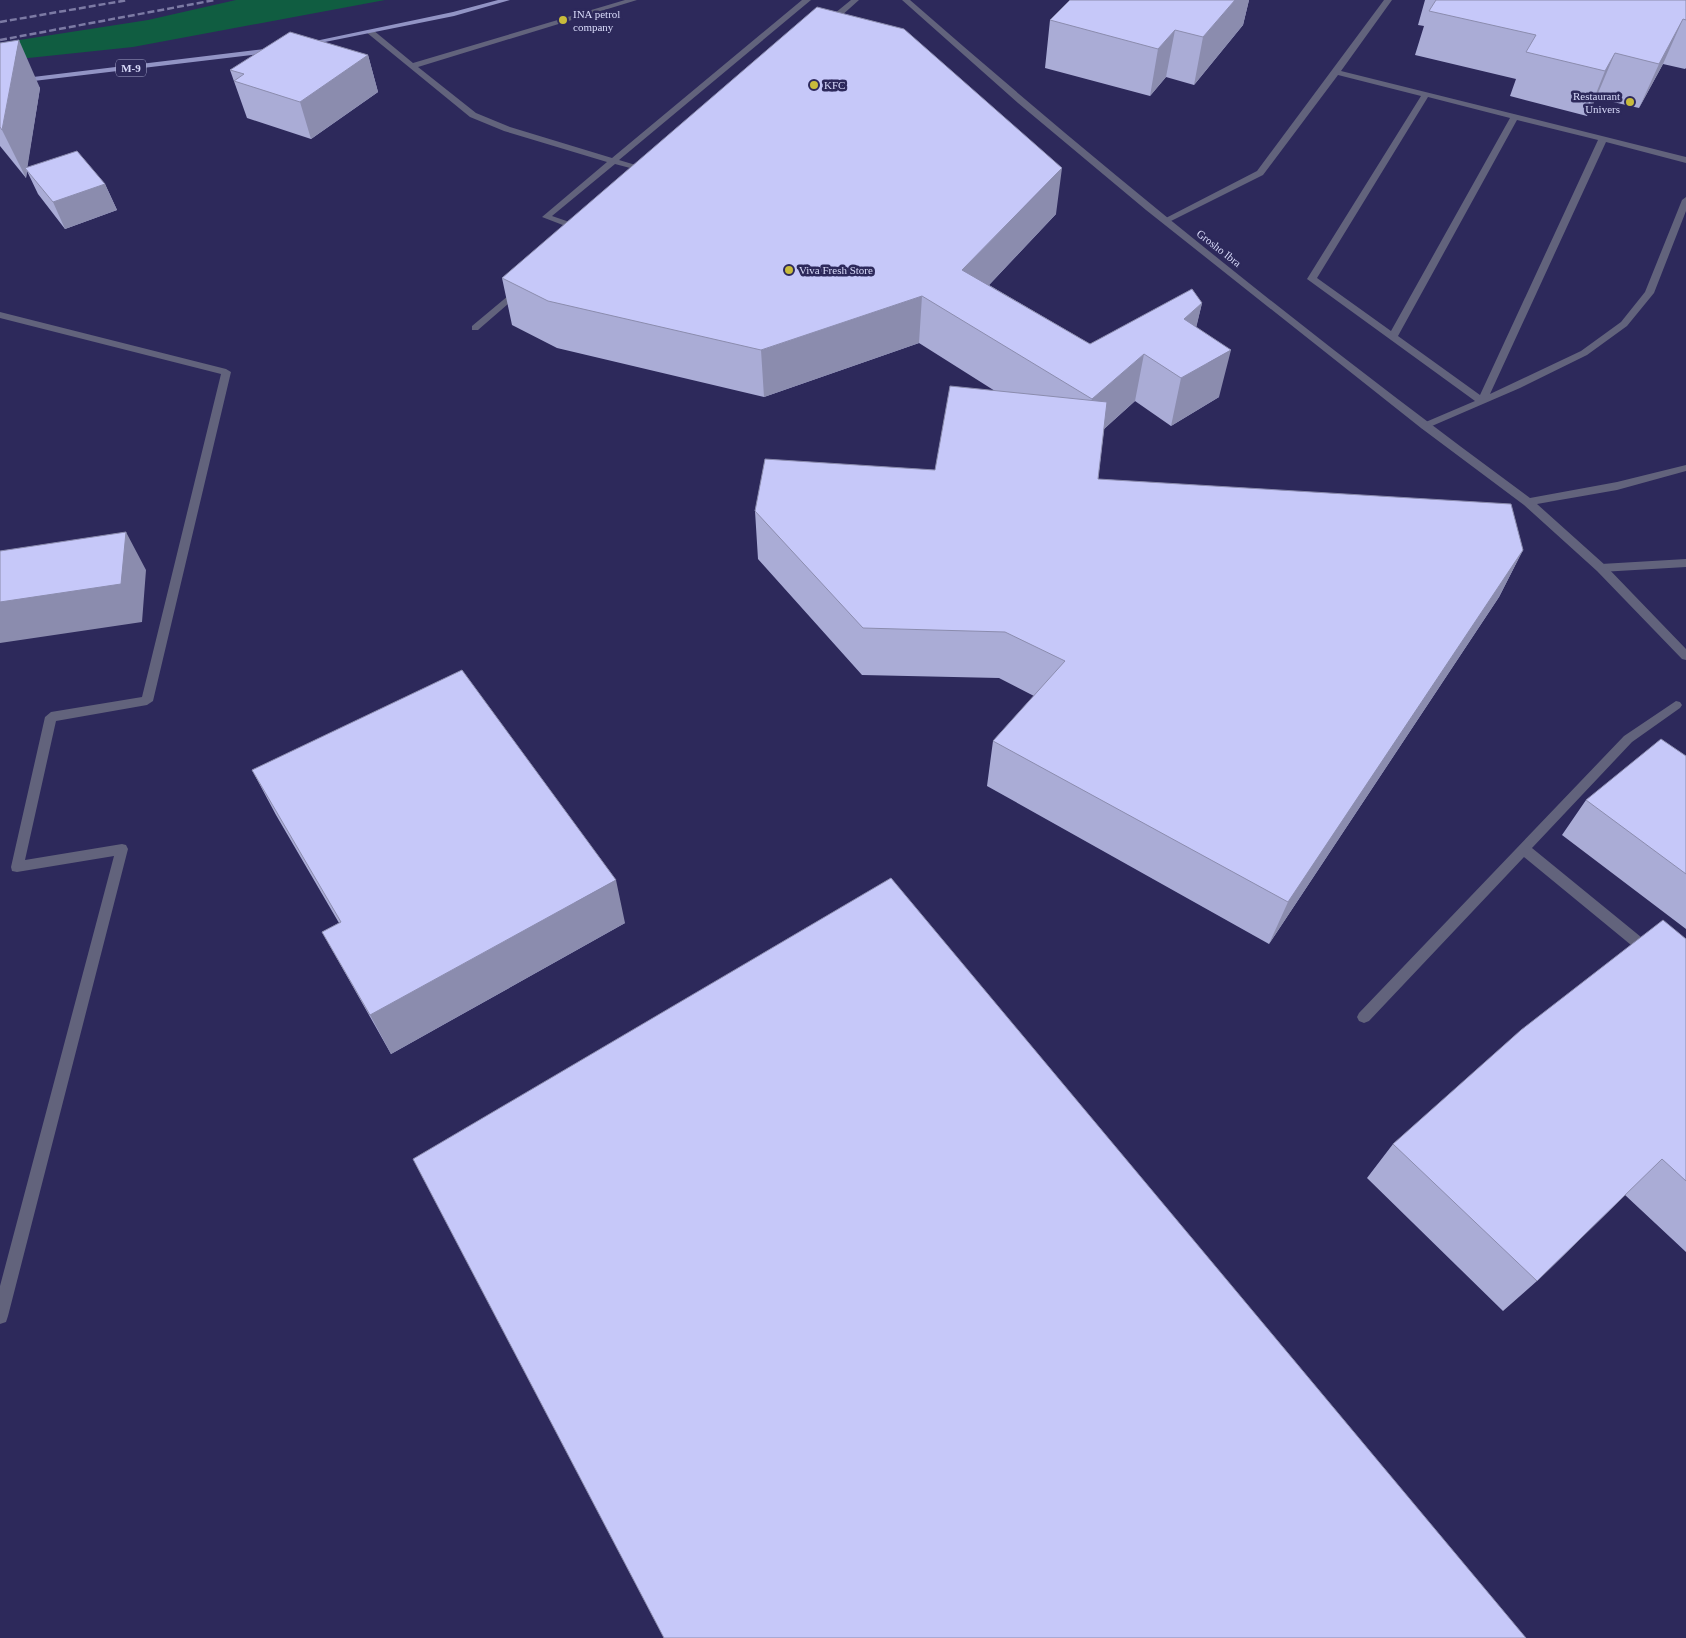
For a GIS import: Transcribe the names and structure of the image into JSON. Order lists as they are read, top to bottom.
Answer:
{
  "streets": {
    "main road": ["M-9"],
    "street": ["Grosho Ibra"]
  },
  "places": [
    "INA petrol company",
    "KFC",
    "Restaurant Univers",
    "Viva Fresh Store"
  ]
}
